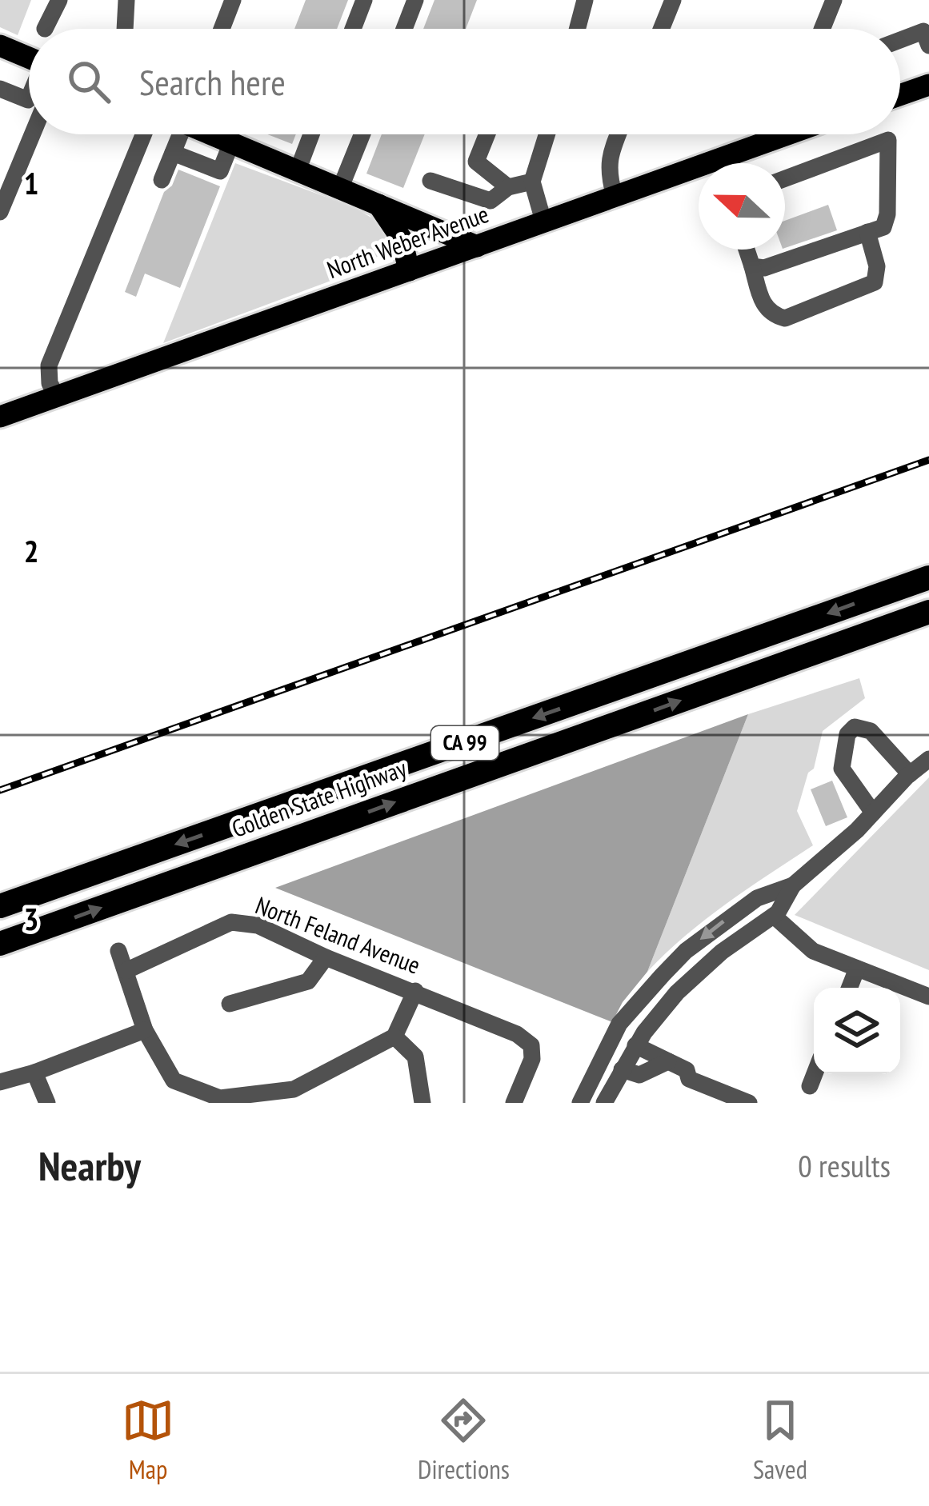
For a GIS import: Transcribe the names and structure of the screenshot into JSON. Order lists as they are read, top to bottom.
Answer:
{
  "streets": {
    "highway": ["CA 99", "Golden State Highway"],
    "main road": ["North Weber Avenue"],
    "street": ["North Feland Avenue"]
  },
  "north": "left",
  "page": {
    "search": "Search here",
    "heading": ["Nearby", "0 results"],
    "nav": ["Map", "Directions", "Saved"]
  },
  "grid": {
    "rows": ["1", "2", "3"]
  }
}
